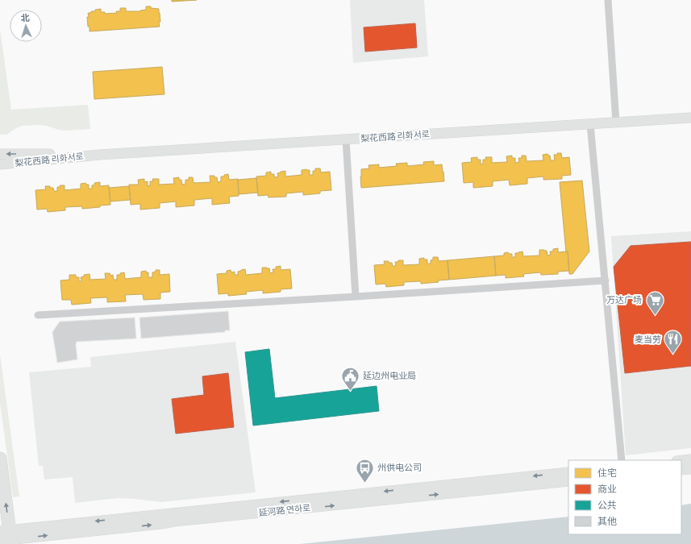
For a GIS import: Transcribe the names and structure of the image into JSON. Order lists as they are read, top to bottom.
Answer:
{
  "streets": {
    "main road": ["梨花西路 리화서로", "延河路 연하로"]
  },
  "places": {
    "supermarket": ["万达广场"],
    "restaurant": ["麦当劳"],
    "public building": ["延边州电业局"],
    "bus stop": ["州供电公司"]
  },
  "legend": [
    "住宅",
    "商业",
    "公共",
    "其他"
  ],
  "north": "top"
}
